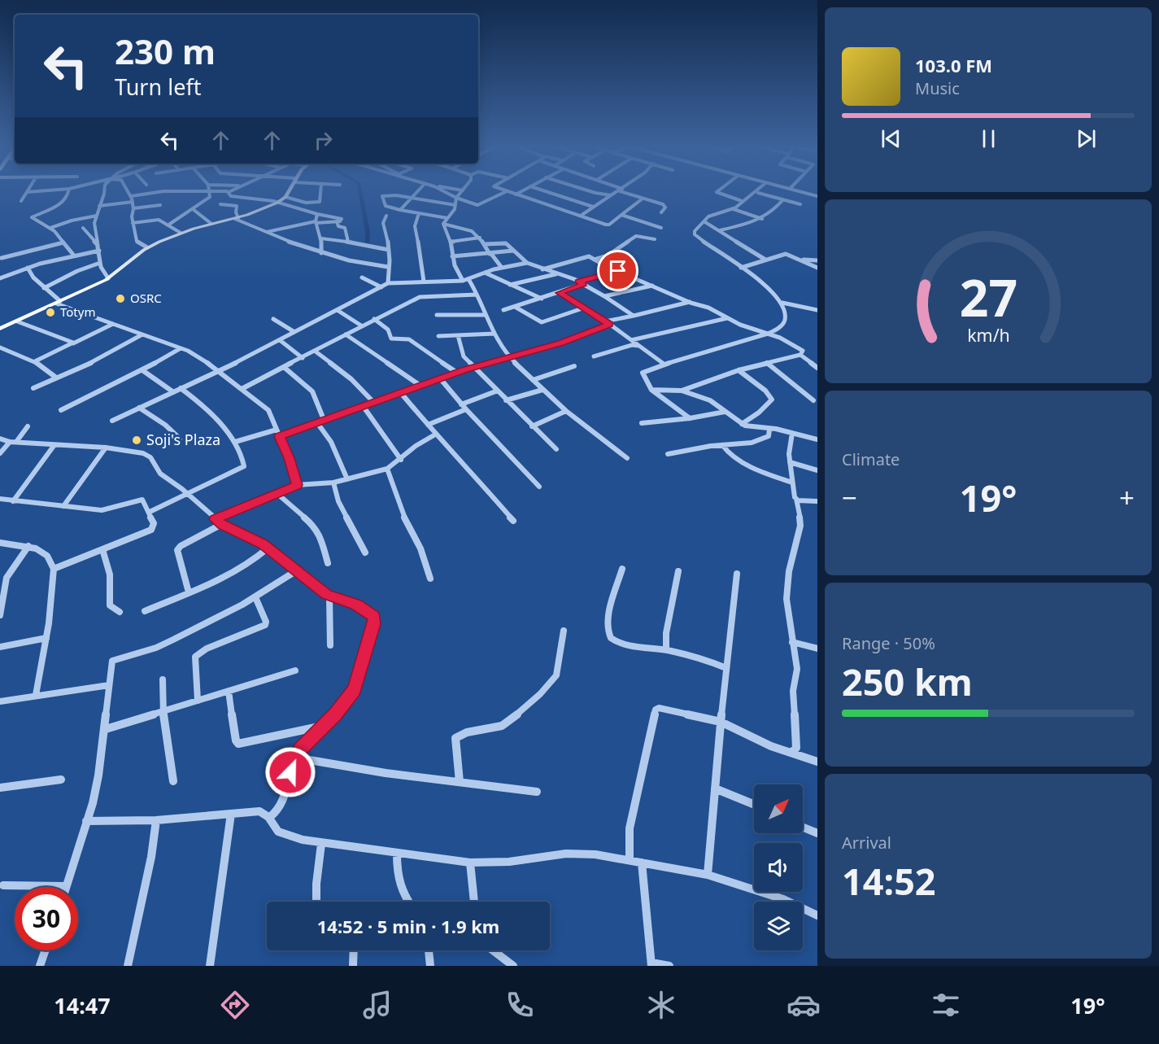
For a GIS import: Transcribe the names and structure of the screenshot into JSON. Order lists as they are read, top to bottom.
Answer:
{
  "places": ["OSRC", "Totym", "Soji's Plaza"],
  "north": "top right",
  "page": {
    "turn": ["230 m", "Turn left"],
    "song": ["103.0 FM", "Music"],
    "tile": [
      "Climate",
      ["Range · 50%", "250 km"],
      ["Arrival", "14:52"]
    ],
    "heat": ["−", "19°", "+"],
    "limit": "30",
    "trip": "14:52 · 5 min · 1.9 km",
    "tabs": ["14:47", "19°"],
    "gauge": ["27", "km/h"]
  }
}
